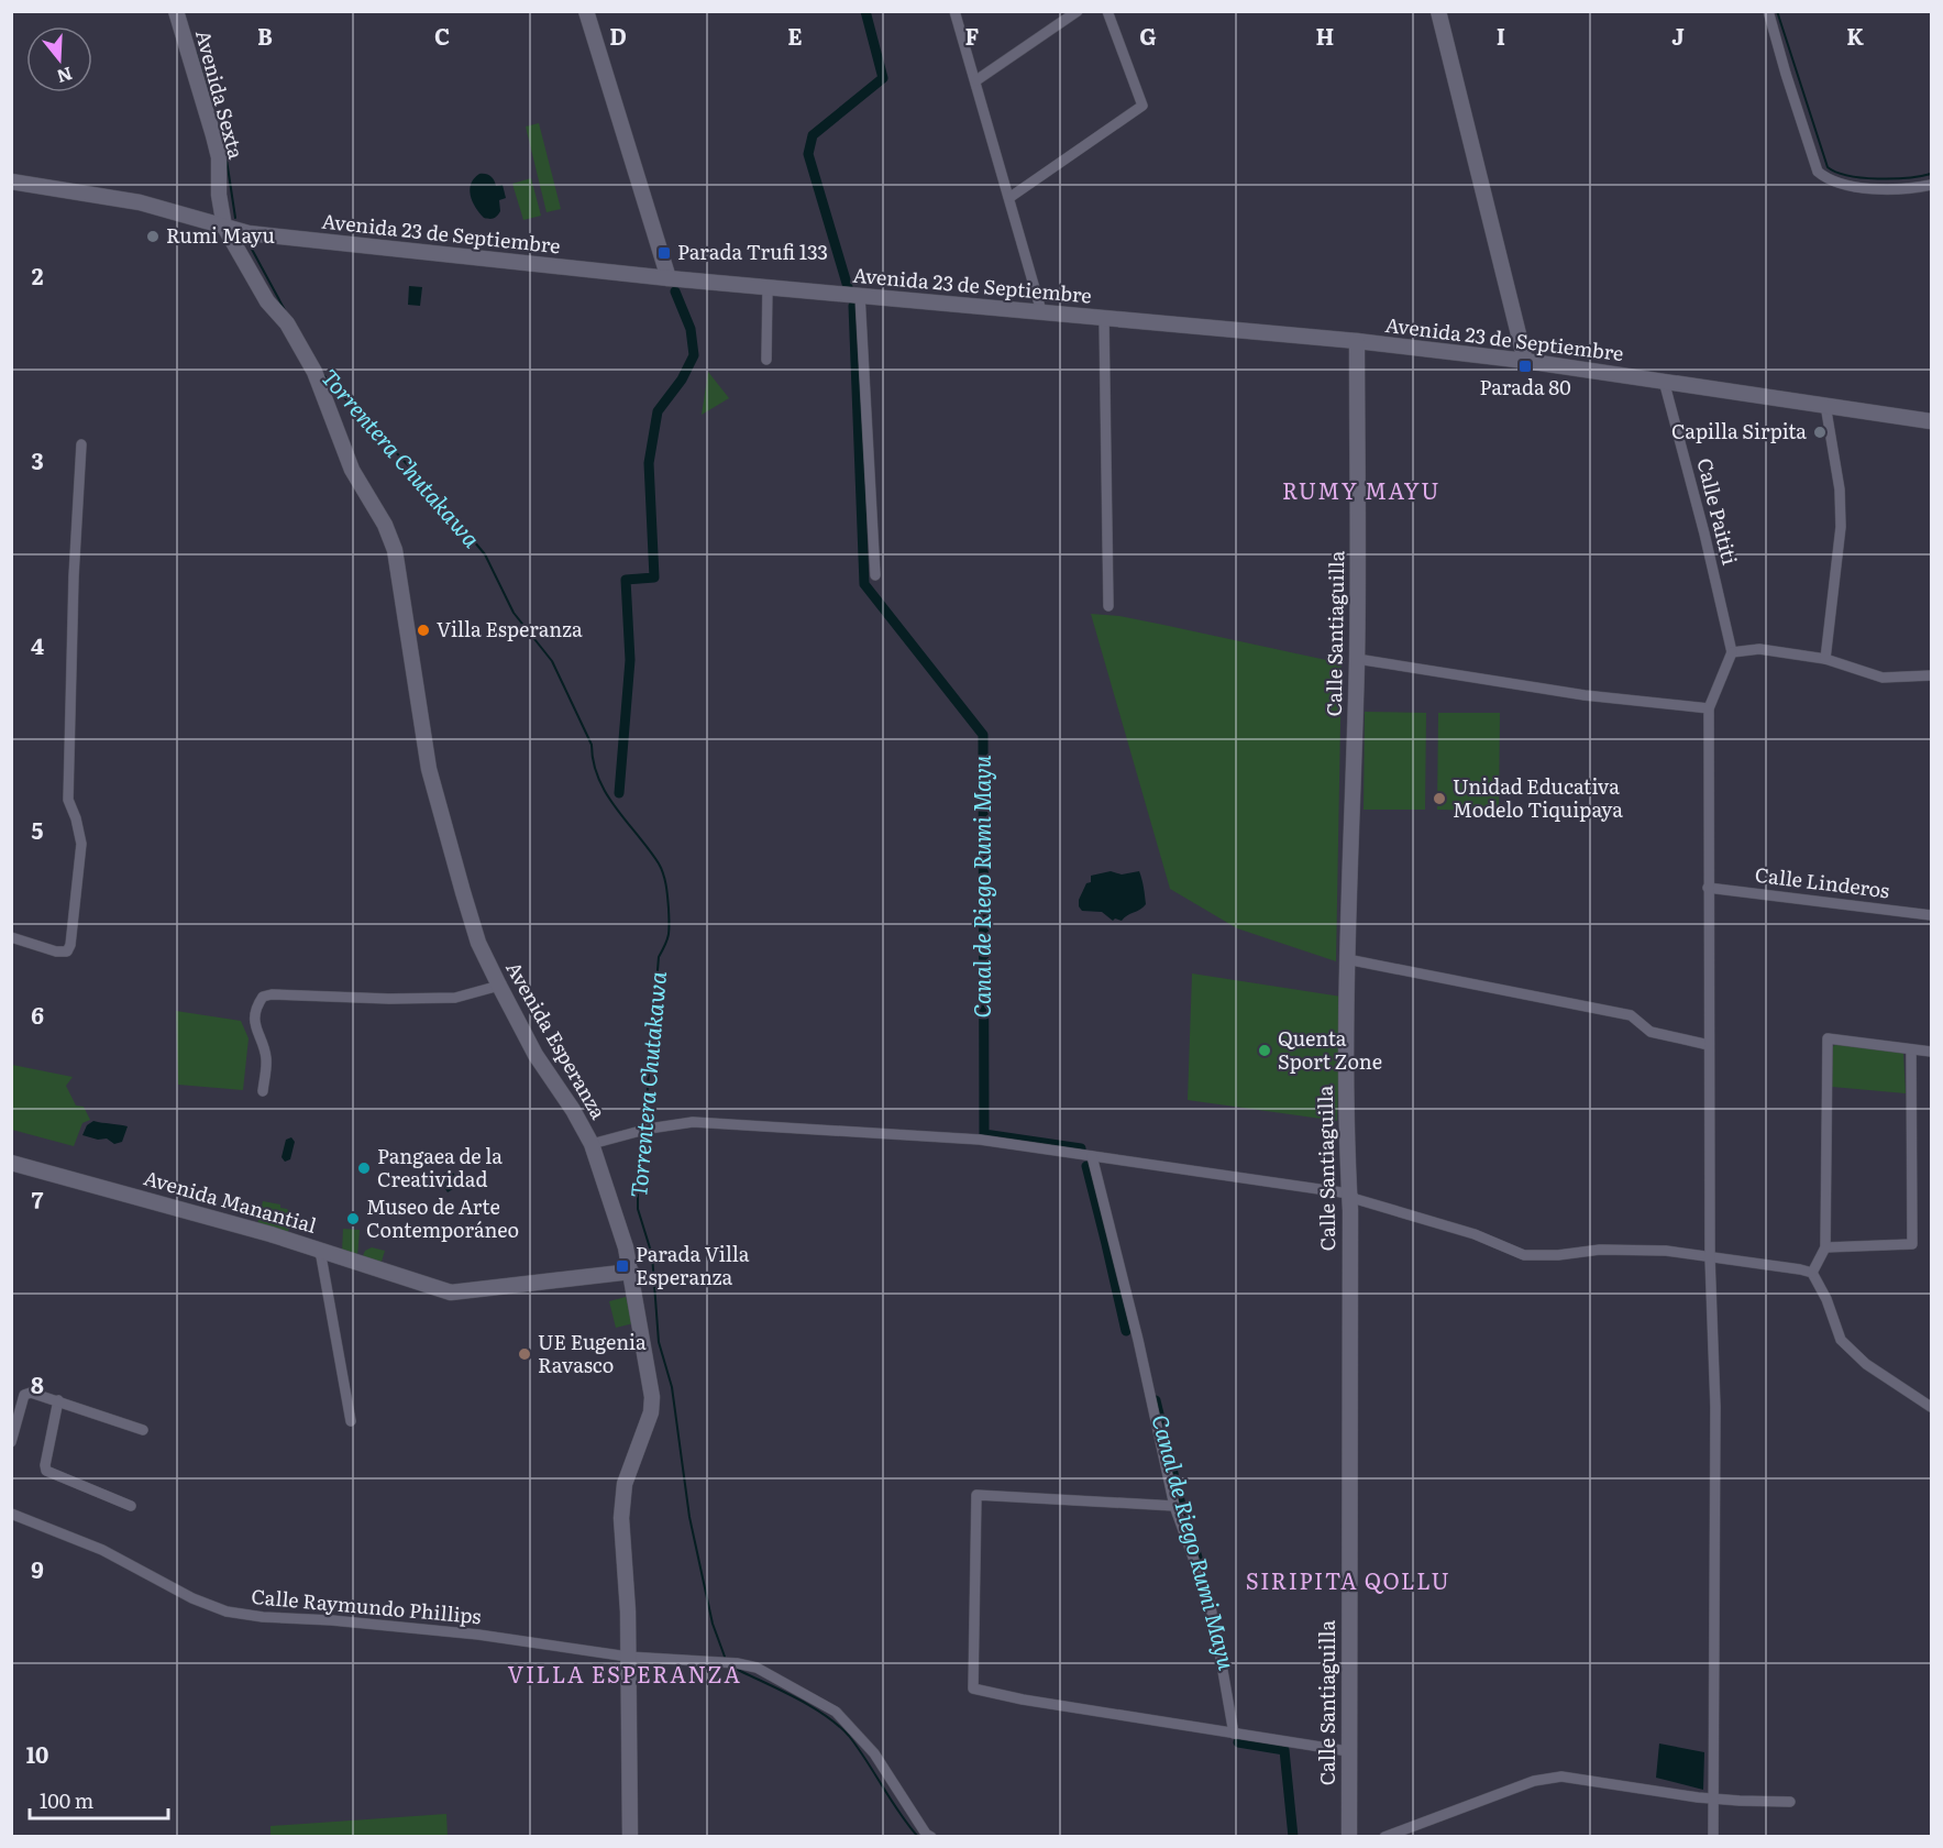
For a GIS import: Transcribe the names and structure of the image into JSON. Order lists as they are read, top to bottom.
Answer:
{
  "streets": {
    "main road": [
      "Avenida Sexta",
      "Avenida 23 de Septiembre",
      "Calle Santiaguilla",
      "Avenida Esperanza",
      "Avenida Manantial"
    ],
    "street": ["Calle Paititi", "Calle Linderos", "Calle Raymundo Phillips"]
  },
  "crossings": [
    ["Avenida Sexta", "Avenida 23 de Septiembre"],
    ["Avenida Sexta", "Avenida Esperanza"],
    ["Avenida 23 de Septiembre", "Calle Paititi"],
    ["Avenida 23 de Septiembre", "Calle Santiaguilla"],
    ["Avenida 23 de Septiembre", "Avenida Esperanza"],
    ["Avenida Esperanza", "Avenida Manantial"],
    ["Avenida Esperanza", "Calle Raymundo Phillips"]
  ],
  "districts": ["RUMY MAYU", "SIRIPITA QOLLU", "VILLA ESPERANZA"],
  "water": ["Torrentera Chutakawa", "Canal de Riego Rumi Mayu"],
  "places": {
    "other": [
      "Rumi Mayu",
      "Capilla Sirpita",
      "Villa Esperanza",
      "Unidad Educativa Modelo Tiquipaya",
      "Quenta Sport Zone",
      "Pangaea de la Creatividad",
      "Museo de Arte Contemporáneo",
      "UE Eugenia Ravasco"
    ],
    "transit": ["Parada Trufi 133", "Parada 80", "Parada Villa Esperanza"]
  },
  "scale_bar": "100 m",
  "north": "bottom",
  "grid": {
    "columns": [
      "B",
      "C",
      "D",
      "E",
      "F",
      "G",
      "H",
      "I",
      "J",
      "K"
    ],
    "rows": [
      "2",
      "3",
      "4",
      "5",
      "6",
      "7",
      "8",
      "9",
      "10"
    ]
  }
}
